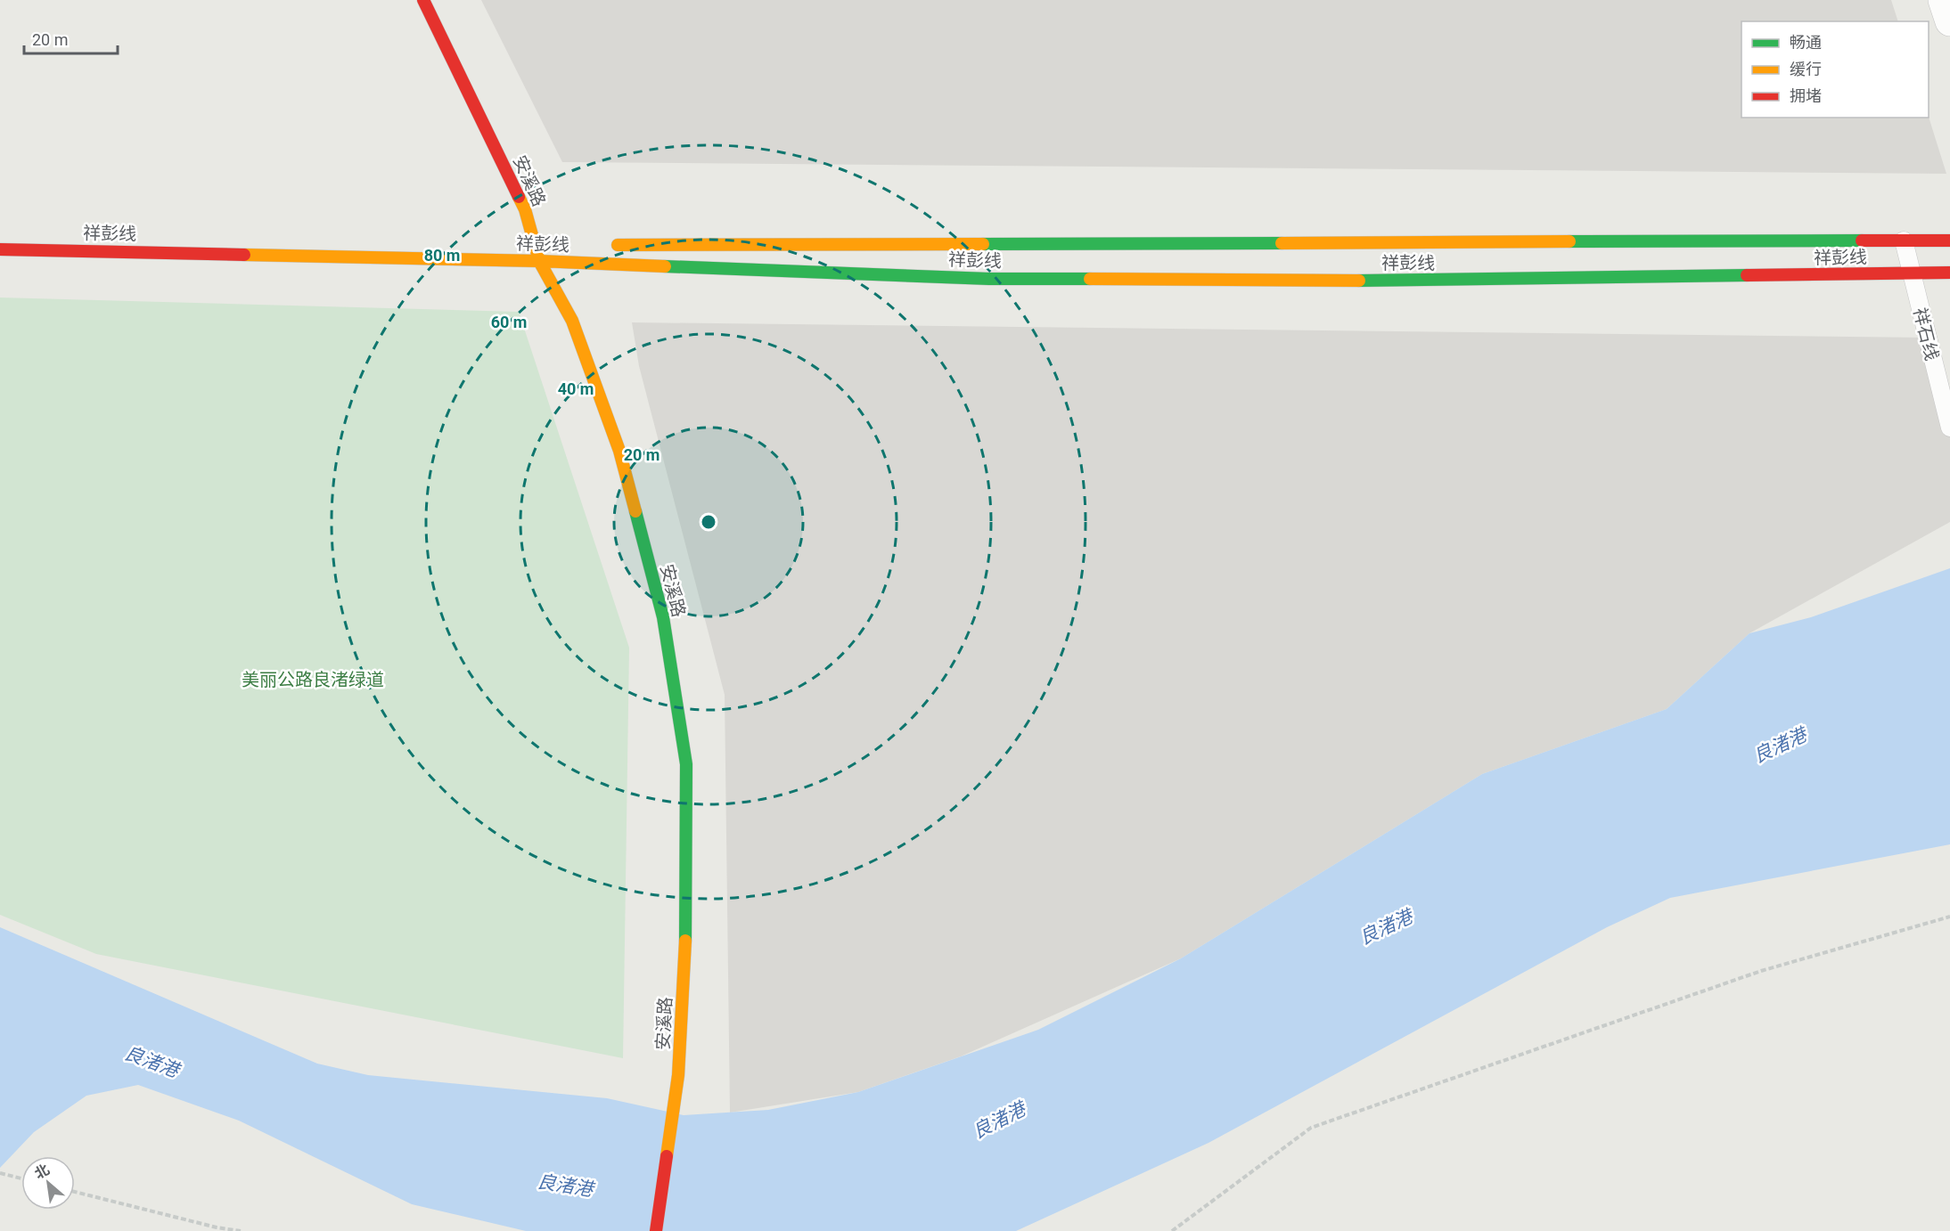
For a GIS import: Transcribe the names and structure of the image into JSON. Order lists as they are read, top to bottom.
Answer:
{
  "streets": {
    "main road": ["安溪路", "祥彭线"],
    "lane": ["祥石线"]
  },
  "crossings": [
    ["安溪路", "祥彭线"],
    ["祥彭线", "祥石线"]
  ],
  "water": ["良渚港"],
  "parks": ["美丽公路良渚绿道"],
  "legend": ["畅通", "缓行", "拥堵"],
  "scale_bar": "20 m",
  "north": "top left",
  "rings": [
    "80 m",
    "60 m",
    "40 m",
    "20 m"
  ]
}
